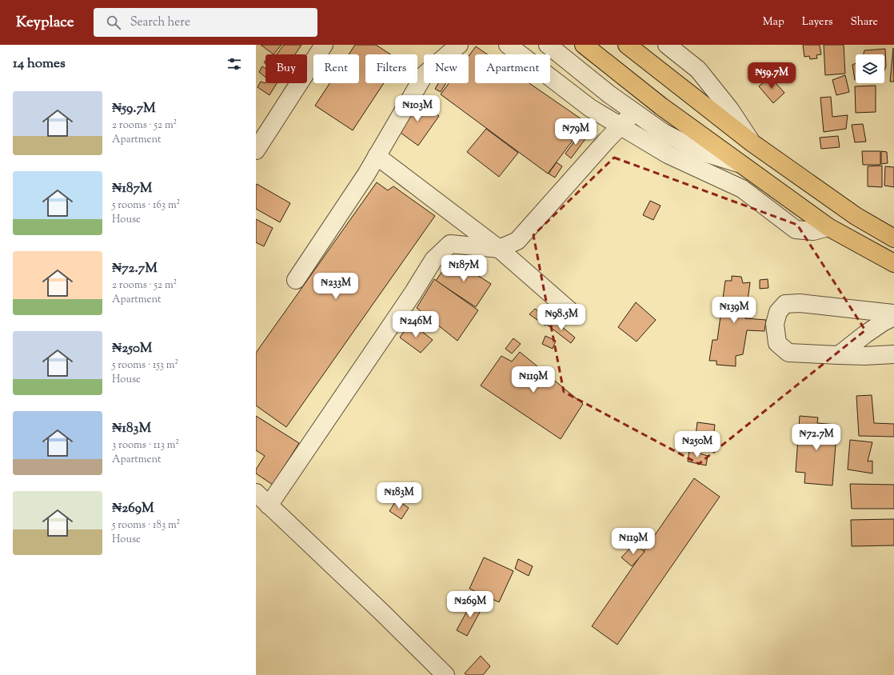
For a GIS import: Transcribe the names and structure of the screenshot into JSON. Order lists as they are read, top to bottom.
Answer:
{
  "page": {
    "header": "Keyplace",
    "search": "Search here",
    "nav": ["Map", "Layers", "Share"],
    "heading": "14 homes",
    "chip": [
      "Buy",
      "Rent",
      "Filters",
      "New",
      "Apartment"
    ],
    "price": [
      "₦59.7M",
      "₦103M",
      "₦79M",
      "₦187M",
      "₦233M",
      "₦139M",
      "₦98.5M",
      "₦246M",
      "₦119M",
      "₦72.7M",
      "₦250M",
      "₦183M",
      "₦119M",
      "₦269M"
    ],
    "list": [
      {
        "name": "₦59.7M",
        "note": "2 rooms · 52 m² · Apartment"
      },
      {
        "name": "₦187M",
        "note": "5 rooms · 163 m² · House"
      },
      {
        "name": "₦72.7M",
        "note": "2 rooms · 52 m² · Apartment"
      },
      {
        "name": "₦250M",
        "note": "5 rooms · 153 m² · House"
      },
      {
        "name": "₦183M",
        "note": "3 rooms · 113 m² · Apartment"
      },
      {
        "name": "₦269M",
        "note": "5 rooms · 183 m² · House"
      }
    ]
  }
}
